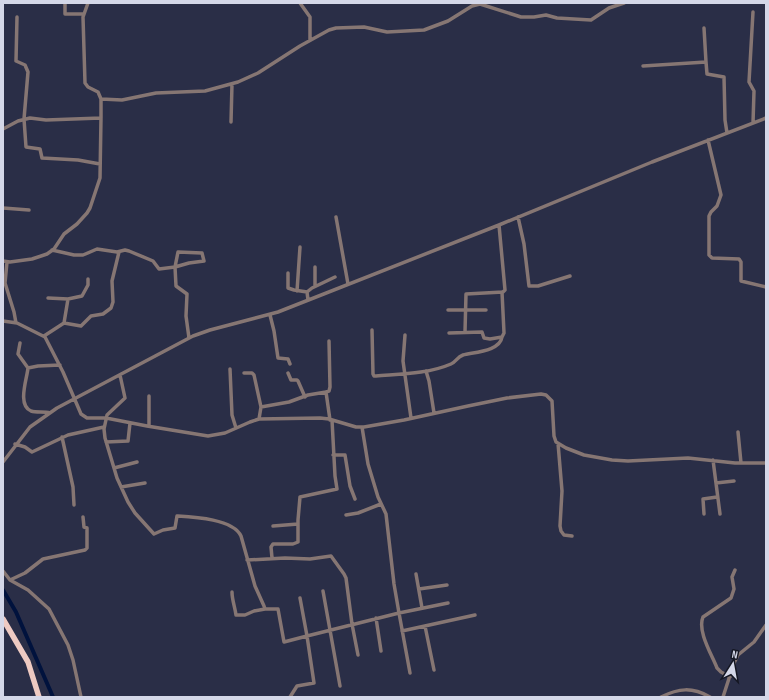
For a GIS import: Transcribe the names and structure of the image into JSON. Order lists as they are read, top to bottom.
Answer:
{
  "north": "top"
}
